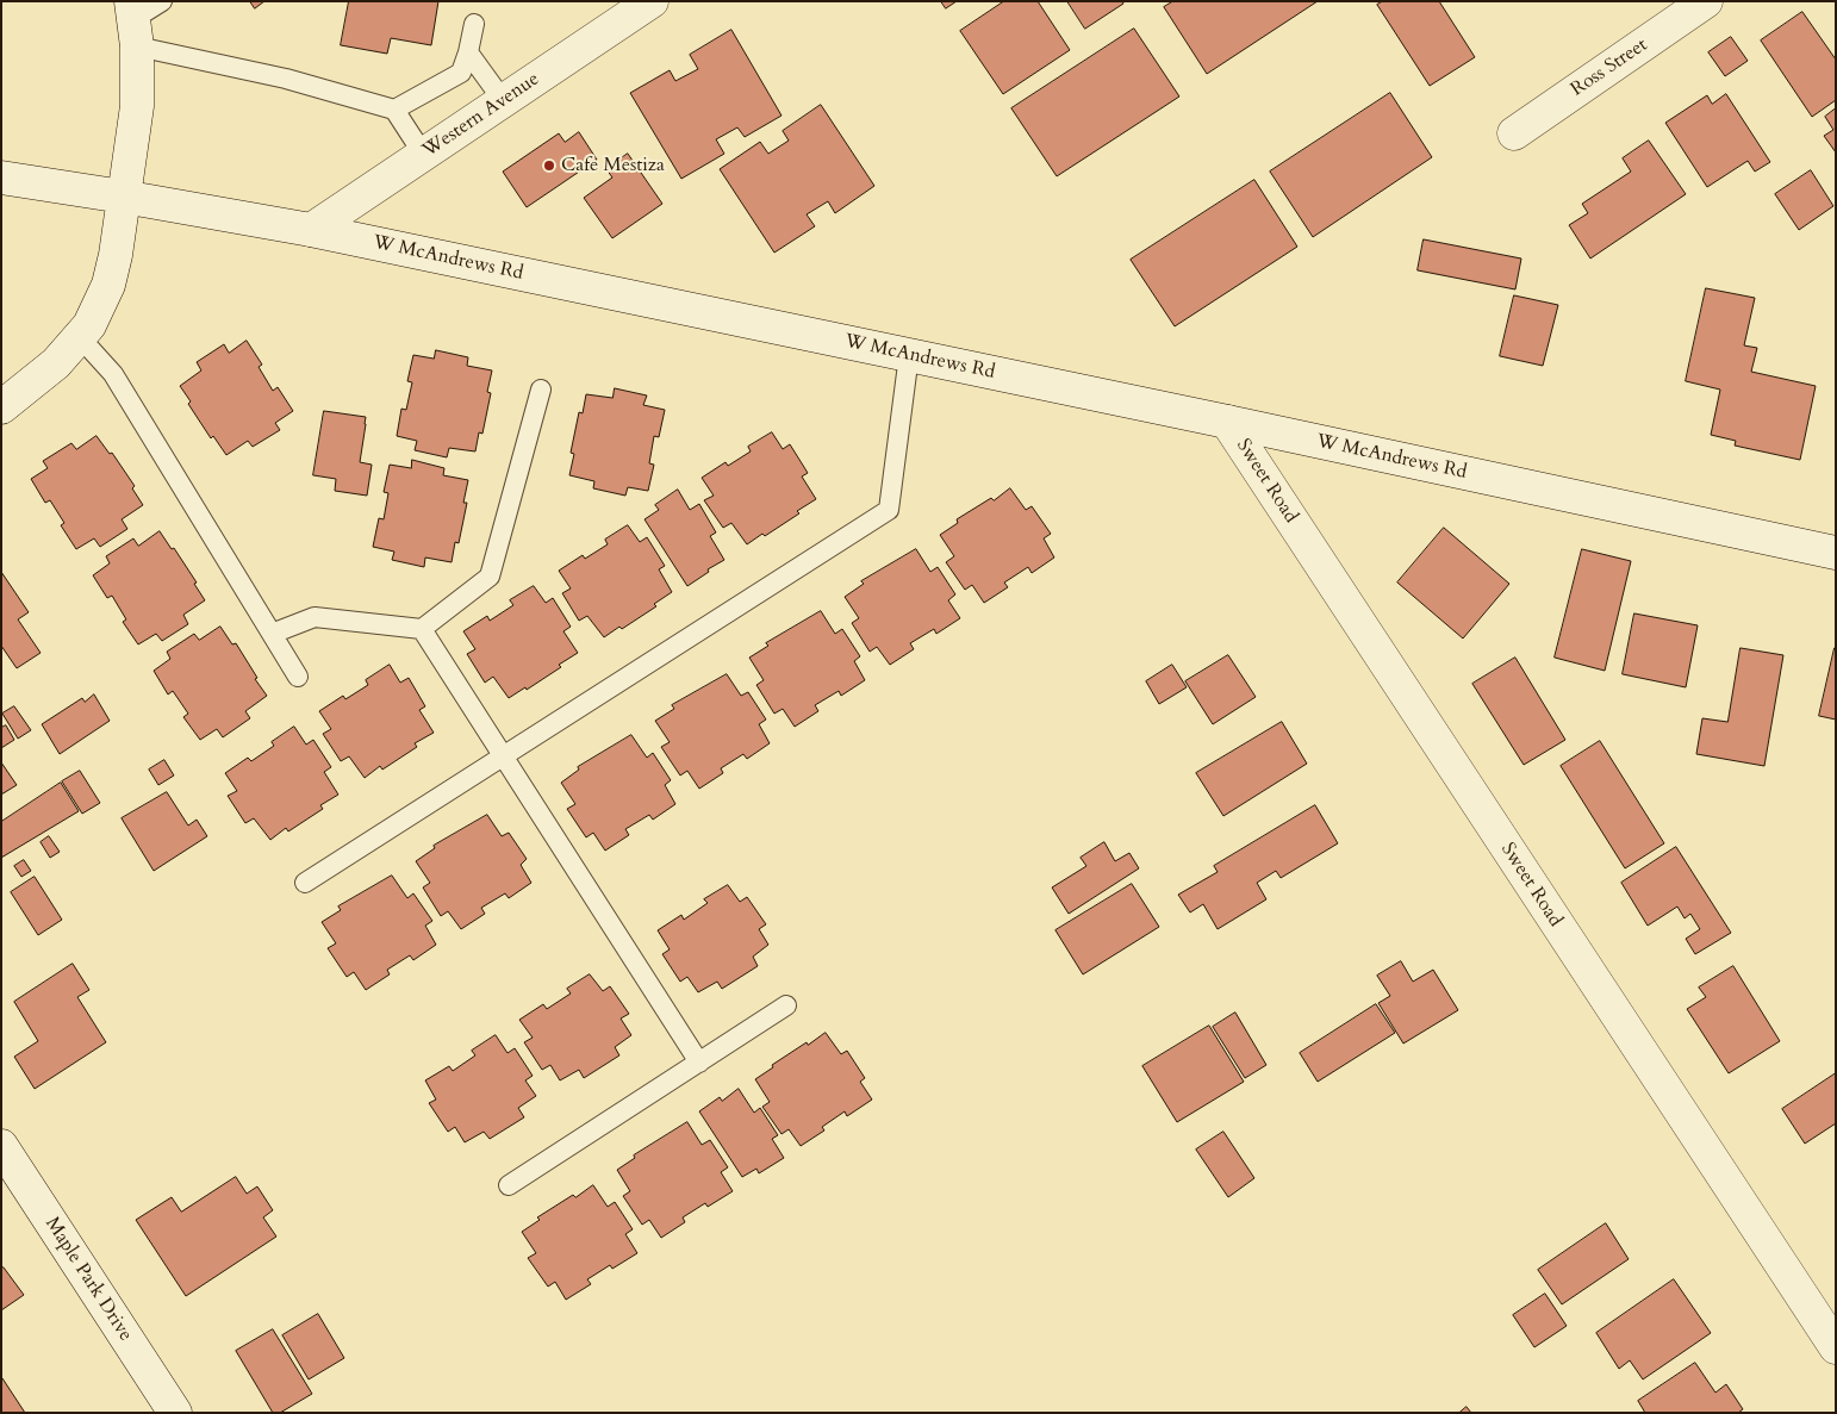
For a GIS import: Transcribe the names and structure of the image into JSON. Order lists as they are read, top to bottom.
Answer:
{
  "streets": {
    "street": [
      "Ross Street",
      "Western Avenue",
      "W McAndrews Rd",
      "Sweet Road",
      "Maple Park Drive"
    ]
  },
  "crossings": [
    ["Western Avenue", "W McAndrews Rd"],
    ["W McAndrews Rd", "Sweet Road"]
  ],
  "places": ["Cafe Mestiza"]
}
